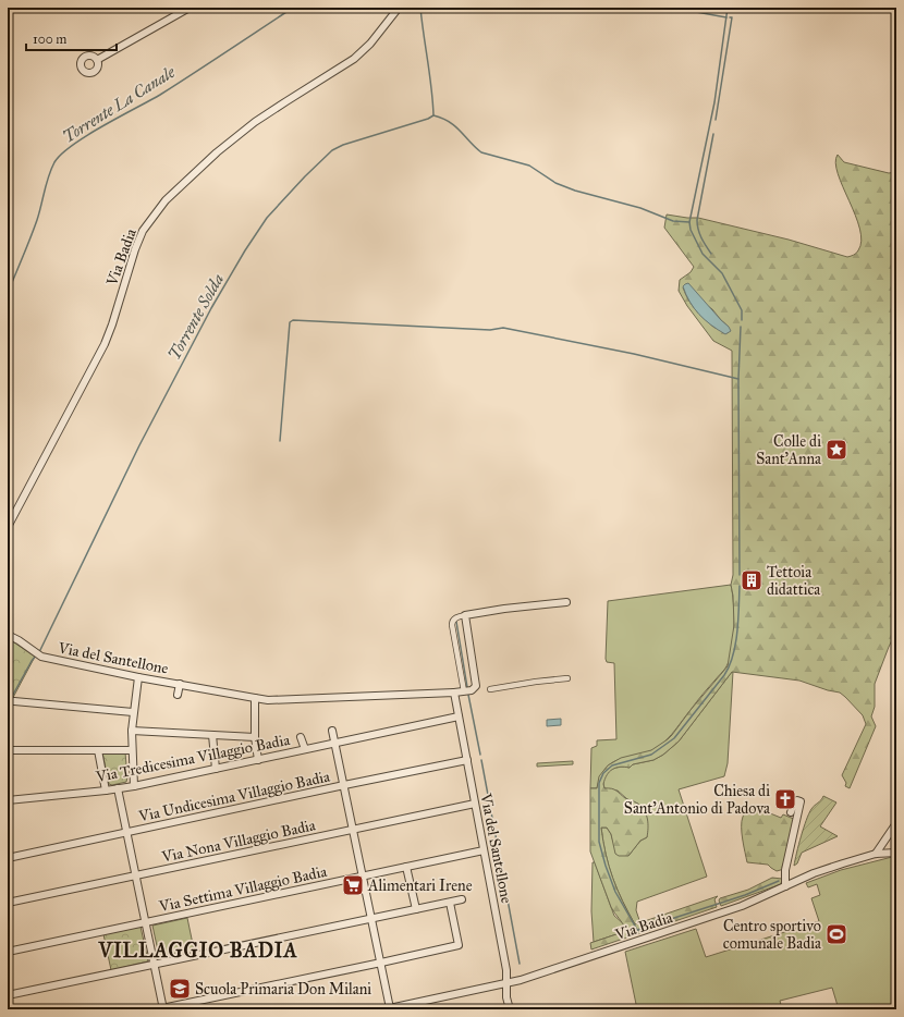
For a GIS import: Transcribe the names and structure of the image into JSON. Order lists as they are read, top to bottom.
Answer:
{
  "streets": {
    "street": [
      "Via Badia",
      "Via del Santellone",
      "Via Tredicesima Villaggio Badia",
      "Via Undicesima Villaggio Badia",
      "Via Nona Villaggio Badia",
      "Via Settima Villaggio Badia"
    ]
  },
  "crossings": [
    ["Via Badia", "Via del Santellone"],
    ["Via del Santellone", "Via Tredicesima Villaggio Badia"],
    ["Via del Santellone", "Via Undicesima Villaggio Badia"],
    ["Via del Santellone", "Via Nona Villaggio Badia"],
    ["Via del Santellone", "Via Settima Villaggio Badia"]
  ],
  "districts": ["VILLAGGIO BADIA"],
  "water": ["Torrente La Canale", "Torrente Solda"],
  "places": {
    "place": ["Colle di Sant'Anna"],
    "building": ["Tettoia didattica"],
    "church": ["Chiesa di Sant'Antonio di Padova"],
    "supermarket": ["Alimentari Irene"],
    "sports": ["Centro sportivo comunale Badia"],
    "school or university": ["Scuola Primaria Don Milani"]
  },
  "scale_bar": "100 m"
}
